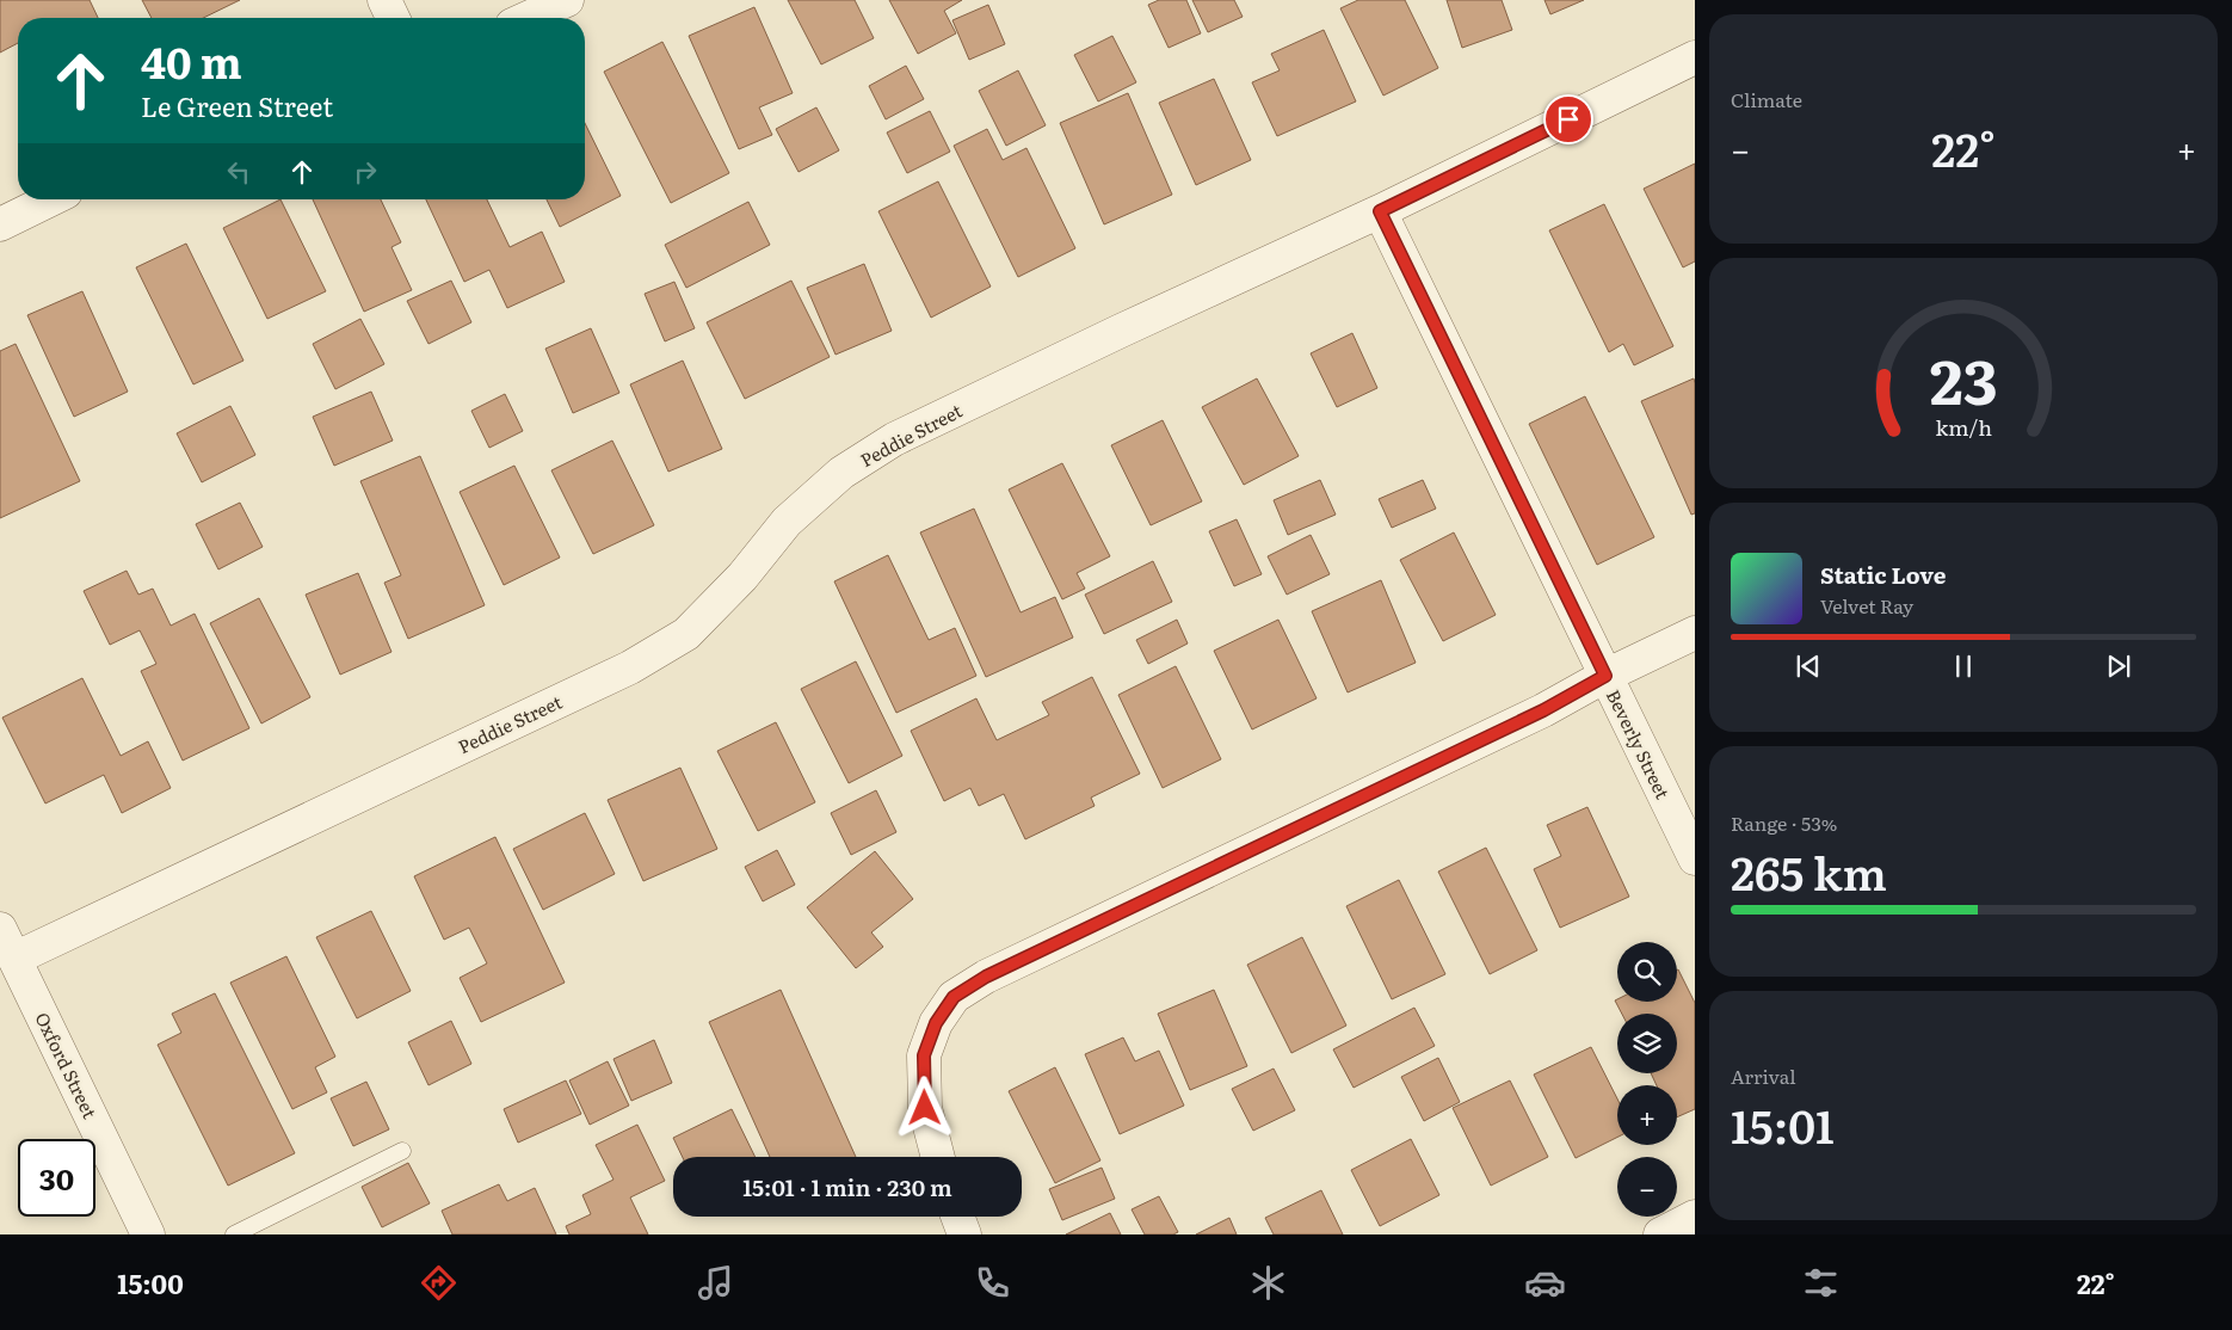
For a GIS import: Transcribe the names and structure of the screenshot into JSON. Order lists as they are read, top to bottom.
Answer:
{
  "streets": {
    "street": ["Peddie Street", "Beverly Street", "Oxford Street"]
  },
  "crossings": [
    ["Peddie Street", "Beverly Street"],
    ["Peddie Street", "Oxford Street"]
  ],
  "page": {
    "tile": [
      "Climate",
      ["Range · 53%", "265 km"],
      ["Arrival", "15:01"]
    ],
    "turn": ["40 m", "Le Green Street"],
    "heat": ["−", "22°", "+"],
    "song": ["Static Love", "Velvet Ray"],
    "map_buttons": ["+", "−"],
    "limit": "30",
    "trip": "15:01 · 1 min · 230 m",
    "tabs": ["15:00", "22°"],
    "gauge": ["23", "km/h"]
  }
}
